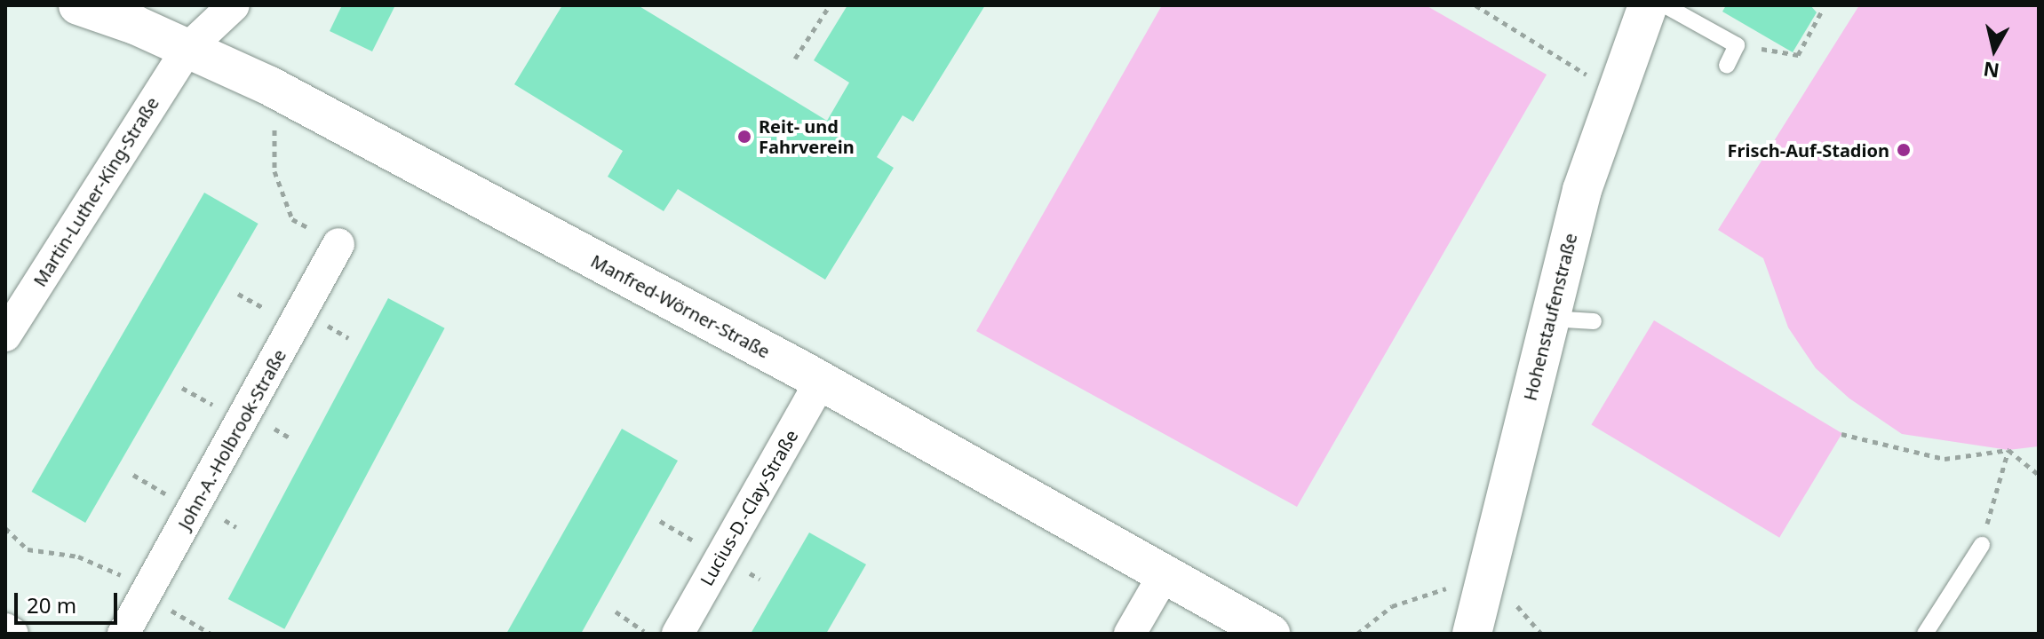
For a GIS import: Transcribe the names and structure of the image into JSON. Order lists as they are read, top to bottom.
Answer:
{
  "streets": {
    "street": [
      "Martin-Luther-King-Straße",
      "Manfred-Wörner-Straße",
      "Hohenstaufenstraße",
      "John-A.-Holbrook-Straße",
      "Lucius-D.-Clay-Straße"
    ]
  },
  "crossings": [
    ["Martin-Luther-King-Straße", "Manfred-Wörner-Straße"],
    ["Manfred-Wörner-Straße", "Lucius-D.-Clay-Straße"]
  ],
  "places": ["Reit- und Fahrverein", "Frisch-Auf-Stadion"],
  "scale_bar": "20 m",
  "north": "bottom"
}
